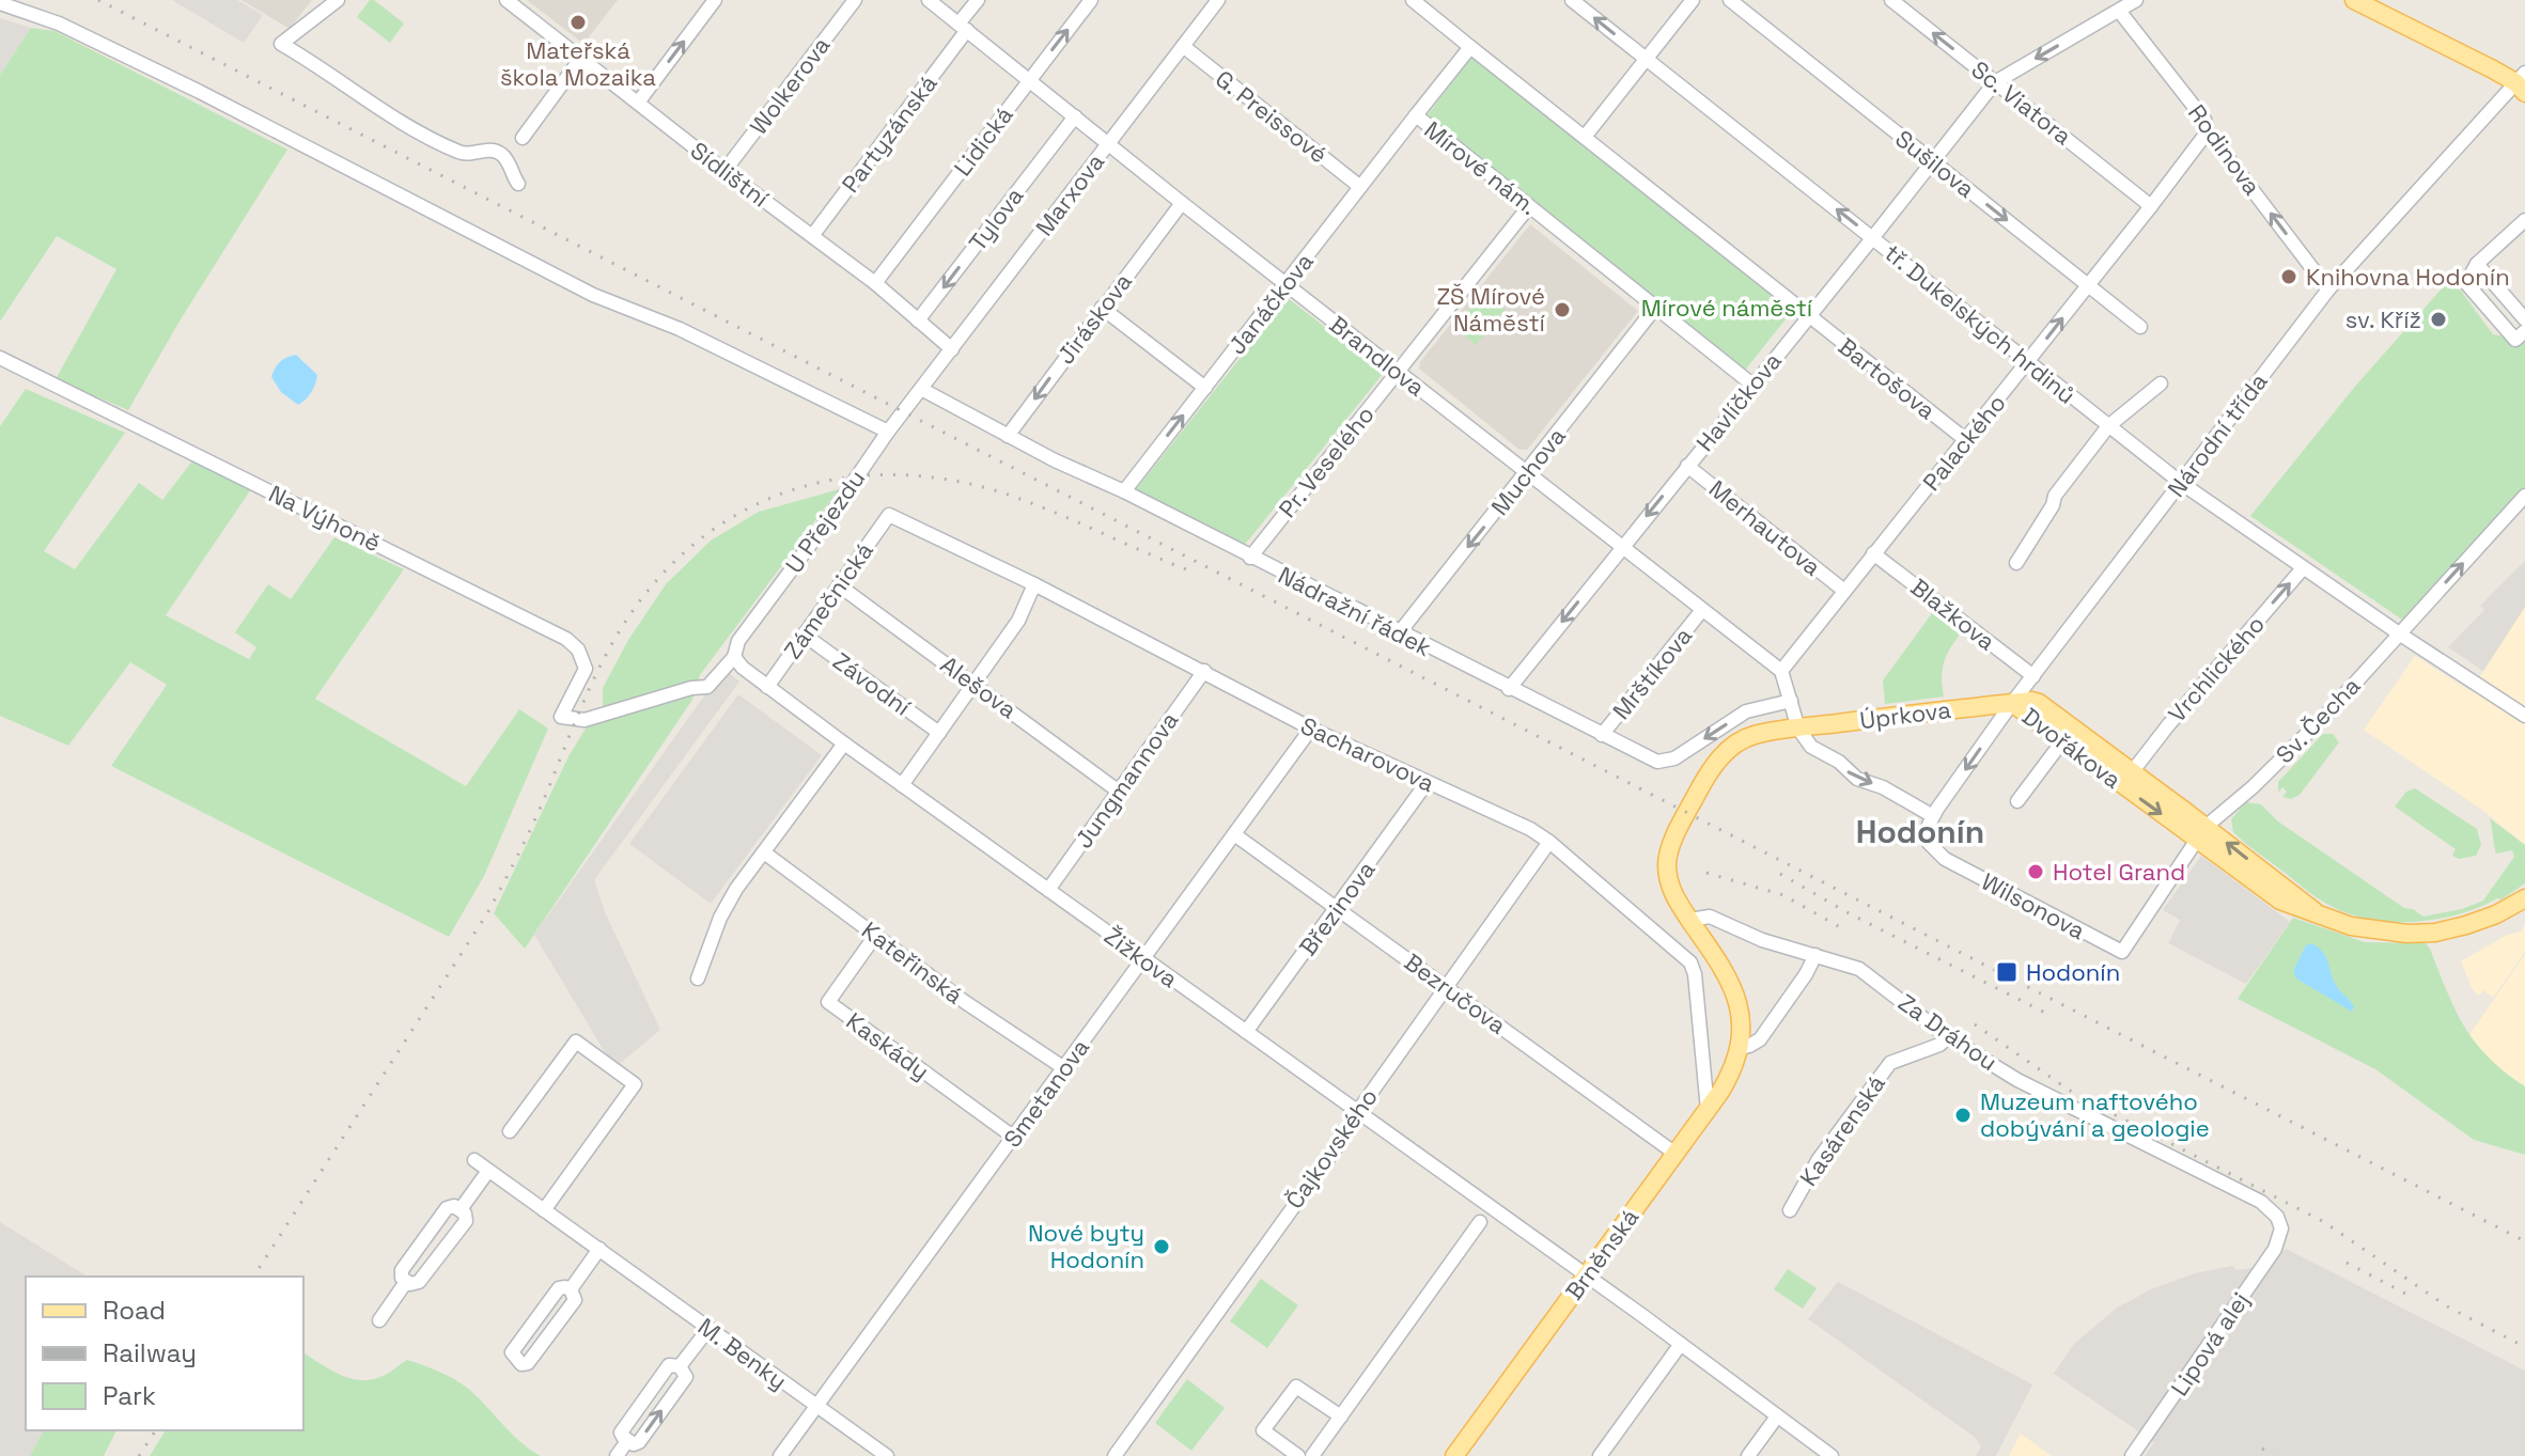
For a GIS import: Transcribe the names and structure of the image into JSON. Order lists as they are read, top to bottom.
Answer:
{
  "streets": {
    "main road": ["Úprkova", "Dvořákova", "Brněnská"],
    "street": [
      "Wolkerova",
      "Sc. Viatora",
      "G. Preissové",
      "Partyzánská",
      "Lidická",
      "Rodinova",
      "Sušilova",
      "Mírové nám.",
      "Sídlištní",
      "Marxova",
      "Tylova",
      "Janáčkova",
      "Jiráskova",
      "tř. Dukelských hrdinů",
      "Brandlova",
      "Bartošova",
      "Havlíčkova",
      "Národní třída",
      "Palackého",
      "Pr. Veselého",
      "Muchova",
      "Na Výhoně",
      "U Přejezdu",
      "Merhautova",
      "Zámečnická",
      "Nádražní řádek",
      "Blažkova",
      "Vrchlického",
      "Mrštíkova",
      "Závodní",
      "Alešova",
      "Sv. Čecha",
      "Sacharovova",
      "Jungmannova",
      "Wilsonova",
      "Březinova",
      "Žižkova",
      "Kateřinská",
      "Bezručova",
      "Za Dráhou",
      "Kaskády",
      "Smetanova",
      "Kasárenská",
      "Čajkovského",
      "Lipová alej",
      "M. Benky"
    ]
  },
  "crossings": [
    ["Wolkerova", "Sídlištní"],
    ["Sc. Viatora", "Havlíčkova"],
    ["Sc. Viatora", "Palackého"],
    ["G. Preissové", "Marxova"],
    ["G. Preissové", "Janáčkova"],
    ["Partyzánská", "Sídlištní"],
    ["Partyzánská", "Brandlova"],
    ["Lidická", "Sídlištní"],
    ["Lidická", "Brandlova"],
    ["Rodinova", "Havlíčkova"],
    ["Rodinova", "Národní třída"],
    ["Rodinova", "Palackého"],
    ["Sušilova", "Havlíčkova"],
    ["Sušilova", "Palackého"],
    ["Mírové nám.", "Janáčkova"],
    ["Mírové nám.", "Havlíčkova"],
    ["Mírové nám.", "Pr. Veselého"],
    ["Mírové nám.", "Muchova"],
    ["Sídlištní", "Marxova"],
    ["Sídlištní", "Tylova"],
    ["Marxova", "Brandlova"],
    ["Marxova", "U Přejezdu"],
    ["Marxova", "Nádražní řádek"],
    ["Tylova", "Brandlova"],
    ["Janáčkova", "Brandlova"],
    ["Janáčkova", "Nádražní řádek"],
    ["Jiráskova", "Brandlova"],
    ["Jiráskova", "Nádražní řádek"],
    ["tř. Dukelských hrdinů", "Havlíčkova"],
    ["tř. Dukelských hrdinů", "Národní třída"],
    ["tř. Dukelských hrdinů", "Palackého"],
    ["tř. Dukelských hrdinů", "Vrchlického"],
    ["tř. Dukelských hrdinů", "Sv. Čecha"],
    ["Brandlova", "Havlíčkova"],
    ["Brandlova", "Palackého"],
    ["Brandlova", "Pr. Veselého"],
    ["Brandlova", "Muchova"],
    ["Brandlova", "Mrštíkova"],
    ["Bartošova", "Havlíčkova"],
    ["Bartošova", "Palackého"],
    ["Havlíčkova", "Merhautova"],
    ["Havlíčkova", "Nádražní řádek"],
    ["Národní třída", "Blažkova"],
    ["Národní třída", "Úprkova"],
    ["Národní třída", "Dvořákova"],
    ["Národní třída", "Wilsonova"],
    ["Palackého", "Merhautova"],
    ["Palackého", "Blažkova"],
    ["Pr. Veselého", "Nádražní řádek"],
    ["Muchova", "Nádražní řádek"],
    ["Na Výhoně", "U Přejezdu"],
    ["Na Výhoně", "Žižkova"],
    ["U Přejezdu", "Nádražní řádek"],
    ["U Přejezdu", "Žižkova"],
    ["Zámečnická", "Závodní"],
    ["Zámečnická", "Alešova"],
    ["Zámečnická", "Sacharovova"],
    ["Zámečnická", "Žižkova"],
    ["Nádražní řádek", "Mrštíkova"],
    ["Vrchlického", "Dvořákova"],
    ["Alešova", "Jungmannova"],
    ["Úprkova", "Dvořákova"],
    ["Úprkova", "Brněnská"],
    ["Sv. Čecha", "Dvořákova"],
    ["Sv. Čecha", "Wilsonova"],
    ["Sacharovova", "Jungmannova"],
    ["Sacharovova", "Březinova"],
    ["Sacharovova", "Smetanova"],
    ["Sacharovova", "Čajkovského"],
    ["Sacharovova", "Brněnská"],
    ["Jungmannova", "Žižkova"],
    ["Březinova", "Žižkova"],
    ["Březinova", "Bezručova"],
    ["Žižkova", "Smetanova"],
    ["Žižkova", "Čajkovského"],
    ["Žižkova", "Brněnská"],
    ["Kateřinská", "Kaskády"],
    ["Kateřinská", "Smetanova"],
    ["Bezručova", "Smetanova"],
    ["Bezručova", "Čajkovského"],
    ["Bezručova", "Brněnská"],
    ["Za Dráhou", "Kasárenská"],
    ["Za Dráhou", "Brněnská"],
    ["Za Dráhou", "Lipová alej"],
    ["Kaskády", "Smetanova"],
    ["Smetanova", "M. Benky"]
  ],
  "one_way": [
    "Sc. Viatora",
    "Rodinova",
    "Sušilova",
    "Tylova",
    "Jiráskova",
    "Havlíčkova",
    "Muchova",
    "Vrchlického"
  ],
  "districts": ["Hodonín"],
  "parks": ["Mírové náměstí"],
  "places": {
    "other": [
      "Mateřská škola Mozaika",
      "Knihovna Hodonín",
      "ZŠ Mírové Náměstí",
      "sv. Kříž",
      "Hotel Grand",
      "Muzeum naftového dobývání a geologie",
      "Nové byty Hodonín"
    ],
    "transit": ["Hodonín"]
  },
  "legend": ["Road", "Railway", "Park"]
}
